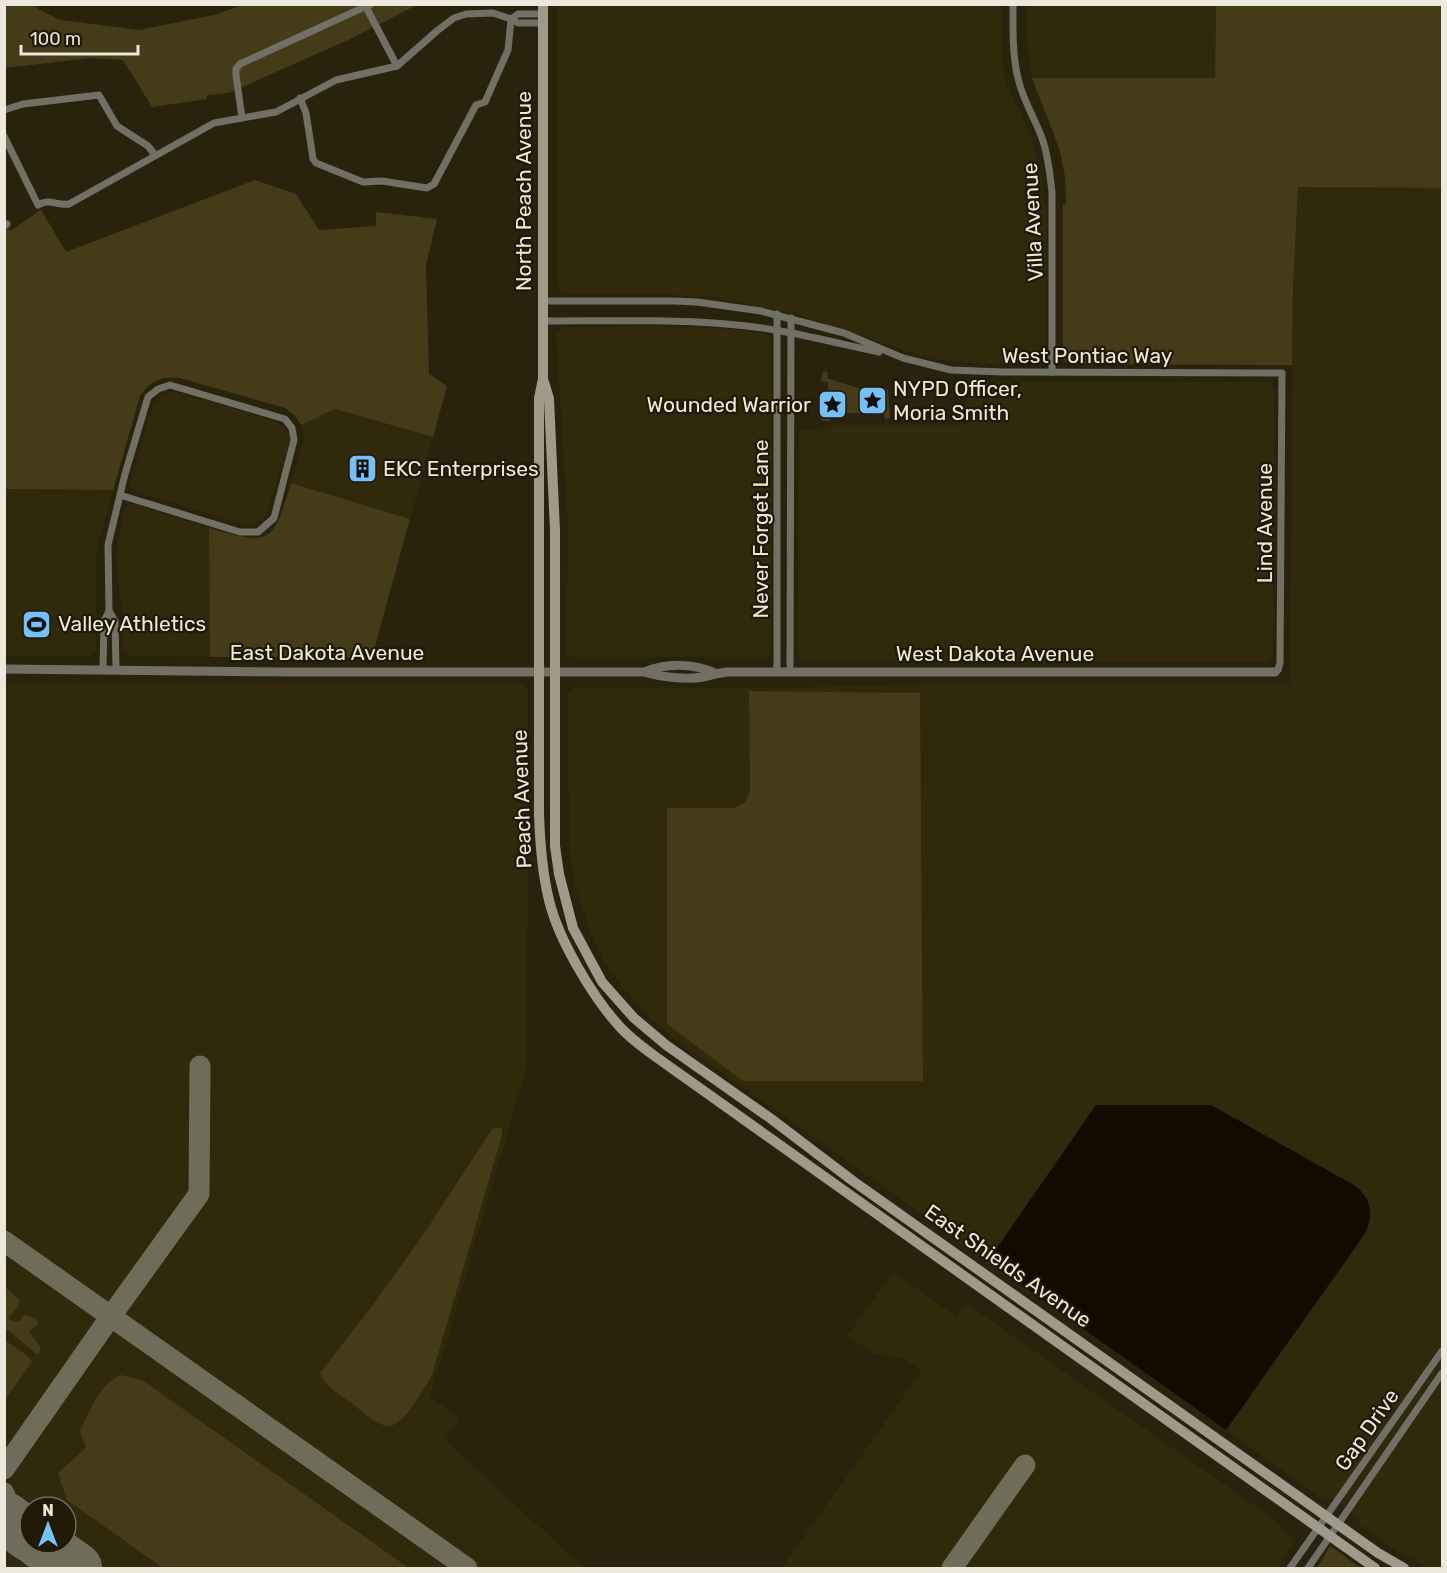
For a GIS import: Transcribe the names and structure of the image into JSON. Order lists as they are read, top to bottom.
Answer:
{
  "streets": {
    "main road": ["North Peach Avenue", "Peach Avenue", "East Shields Avenue"],
    "street": [
      "Villa Avenue",
      "West Pontiac Way",
      "Lind Avenue",
      "Never Forget Lane",
      "East Dakota Avenue",
      "West Dakota Avenue",
      "Gap Drive"
    ]
  },
  "crossings": [
    ["North Peach Avenue", "West Pontiac Way"],
    ["North Peach Avenue", "East Dakota Avenue"],
    ["North Peach Avenue", "West Dakota Avenue"],
    ["North Peach Avenue", "Peach Avenue"],
    ["Villa Avenue", "West Pontiac Way"],
    ["West Pontiac Way", "Lind Avenue"],
    ["West Pontiac Way", "Never Forget Lane"],
    ["Lind Avenue", "West Dakota Avenue"],
    ["Never Forget Lane", "West Dakota Avenue"],
    ["East Dakota Avenue", "West Dakota Avenue"],
    ["East Dakota Avenue", "Peach Avenue"],
    ["West Dakota Avenue", "Peach Avenue"],
    ["Peach Avenue", "East Shields Avenue"],
    ["East Shields Avenue", "Gap Drive"]
  ],
  "places": {
    "place": ["NYPD Officer, Moria Smith", "Wounded Warrior"],
    "building": ["EKC Enterprises"],
    "sports": ["Valley Athletics"]
  },
  "scale_bar": "100 m",
  "north": "top"
}
